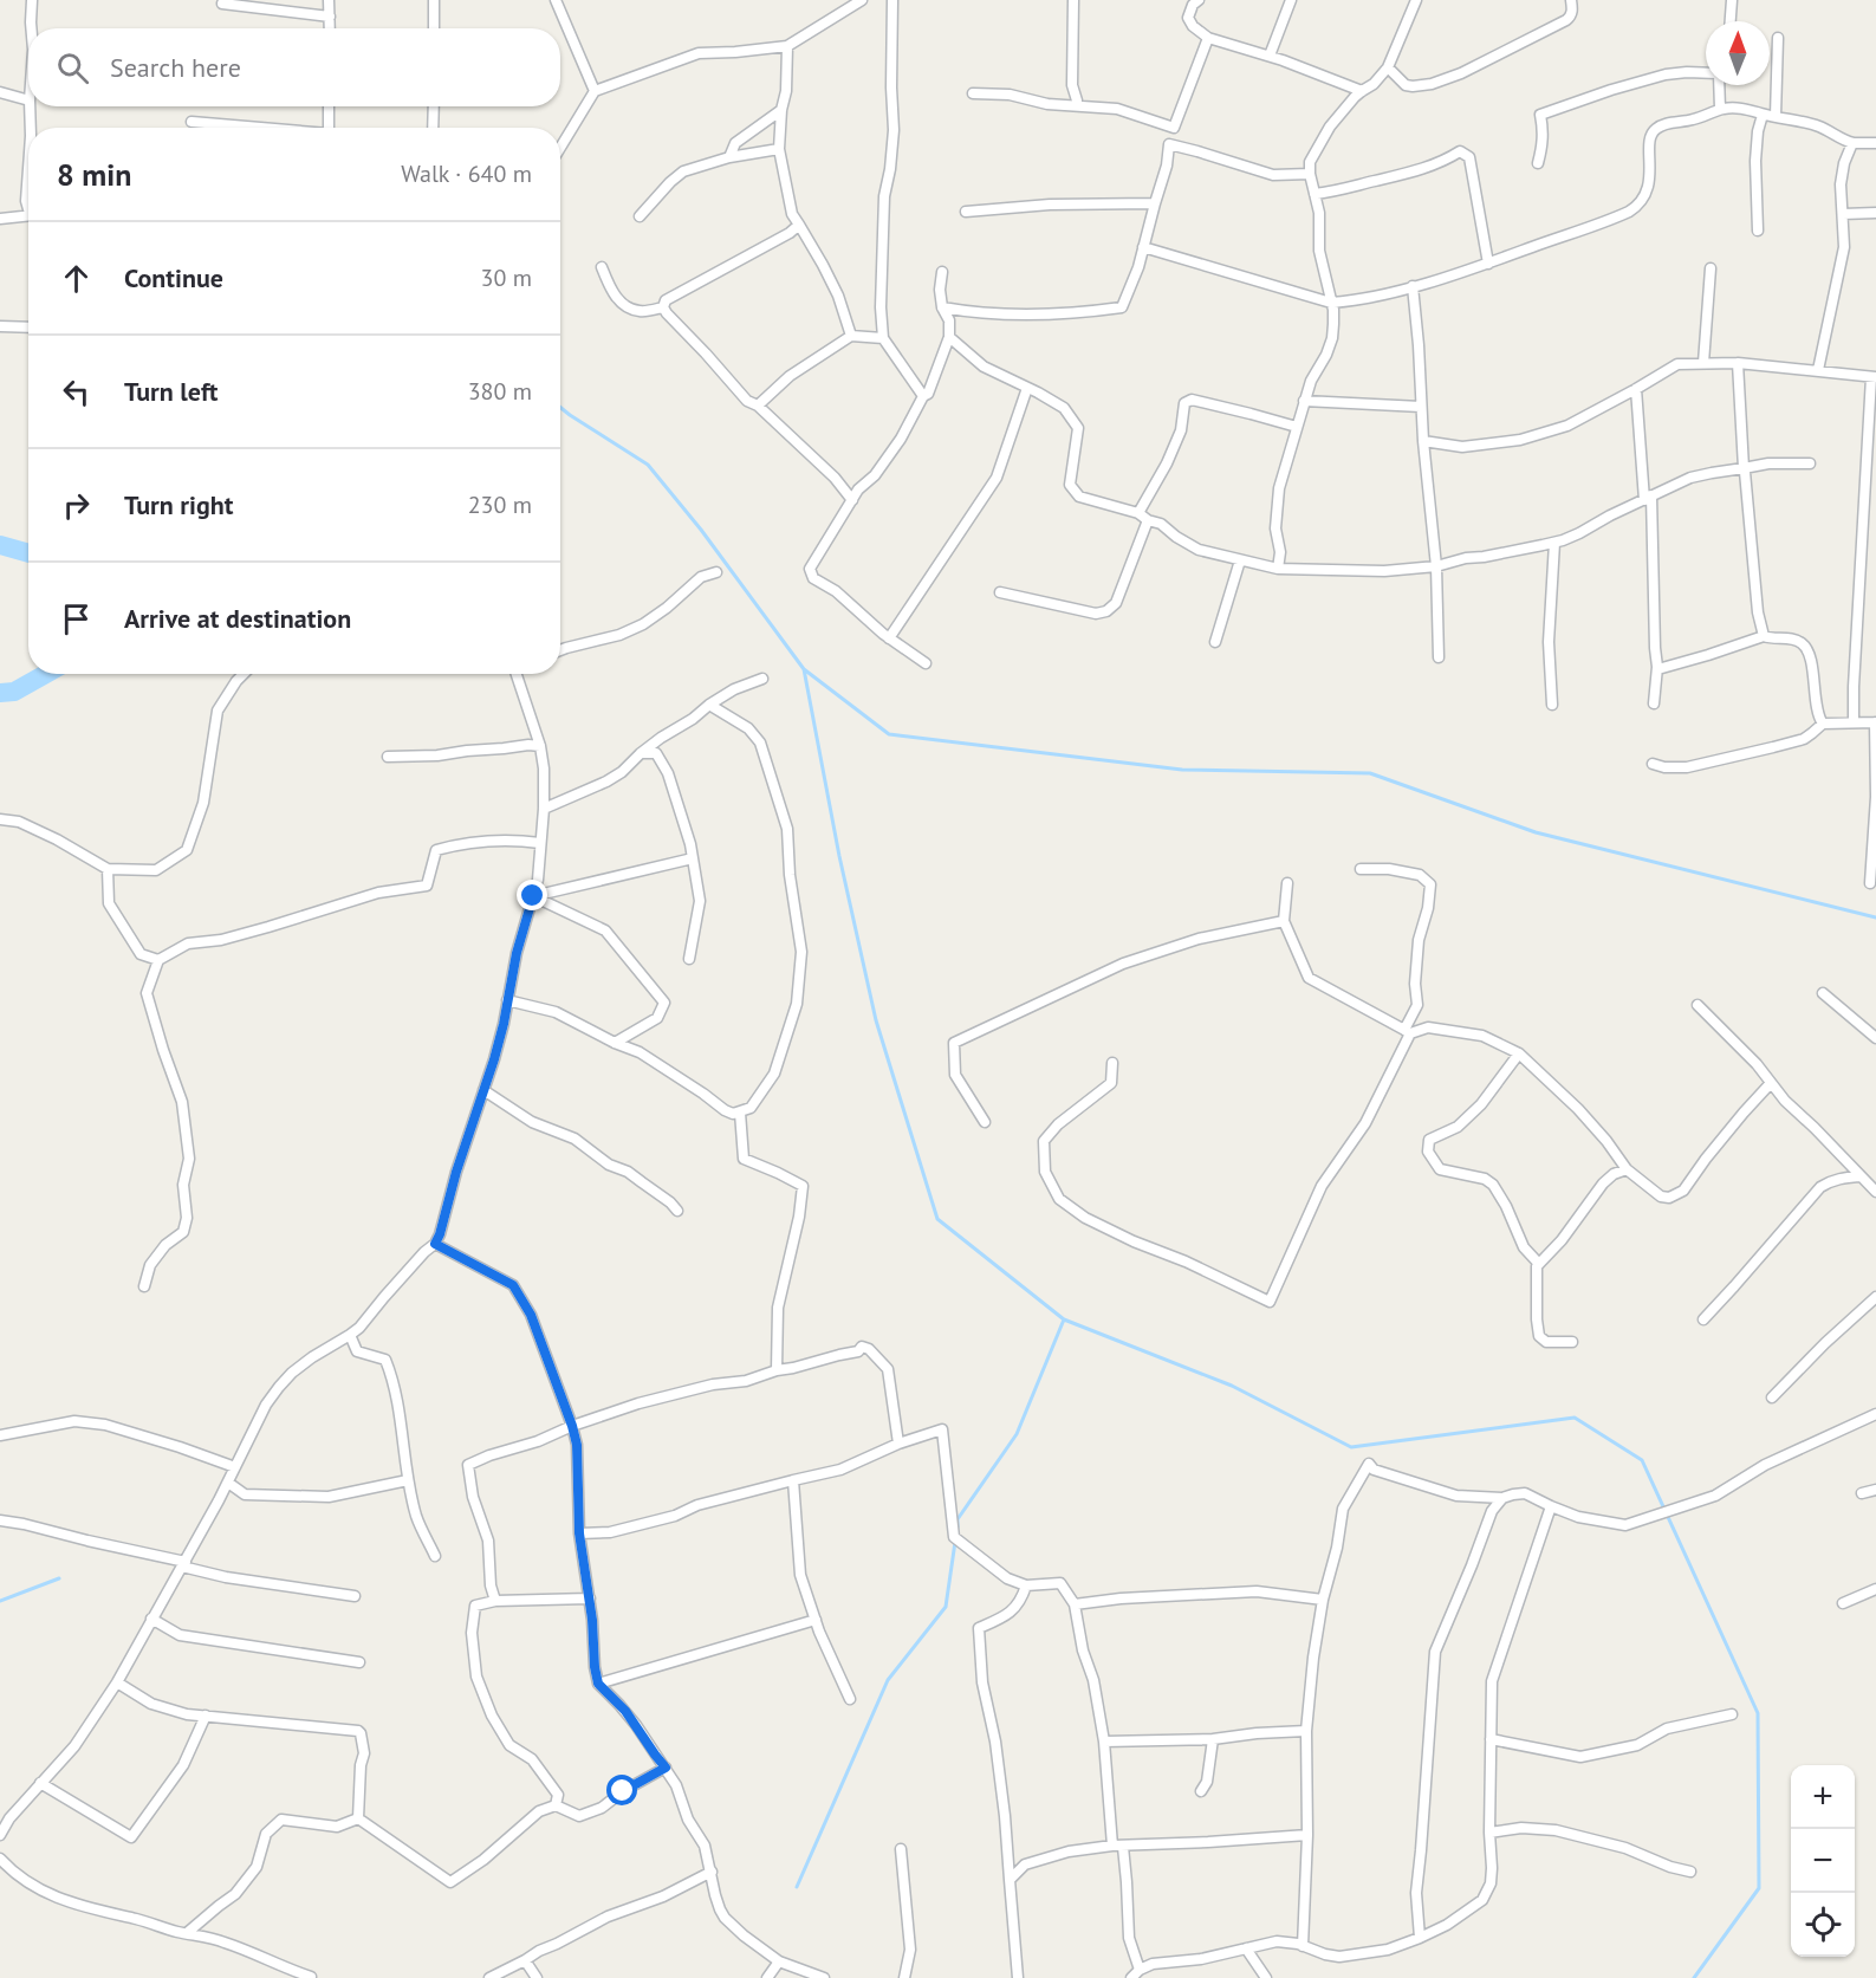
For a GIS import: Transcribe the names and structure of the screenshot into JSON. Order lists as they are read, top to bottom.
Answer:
{
  "north": "top",
  "page": {
    "search": "Search here",
    "heading": ["8 min", "Walk · 640 m"],
    "list": [
      ["Continue", "30 m"],
      ["Turn left", "380 m"],
      ["Turn right", "230 m"],
      "Arrive at destination"
    ],
    "map_buttons": ["+", "−"]
  }
}
